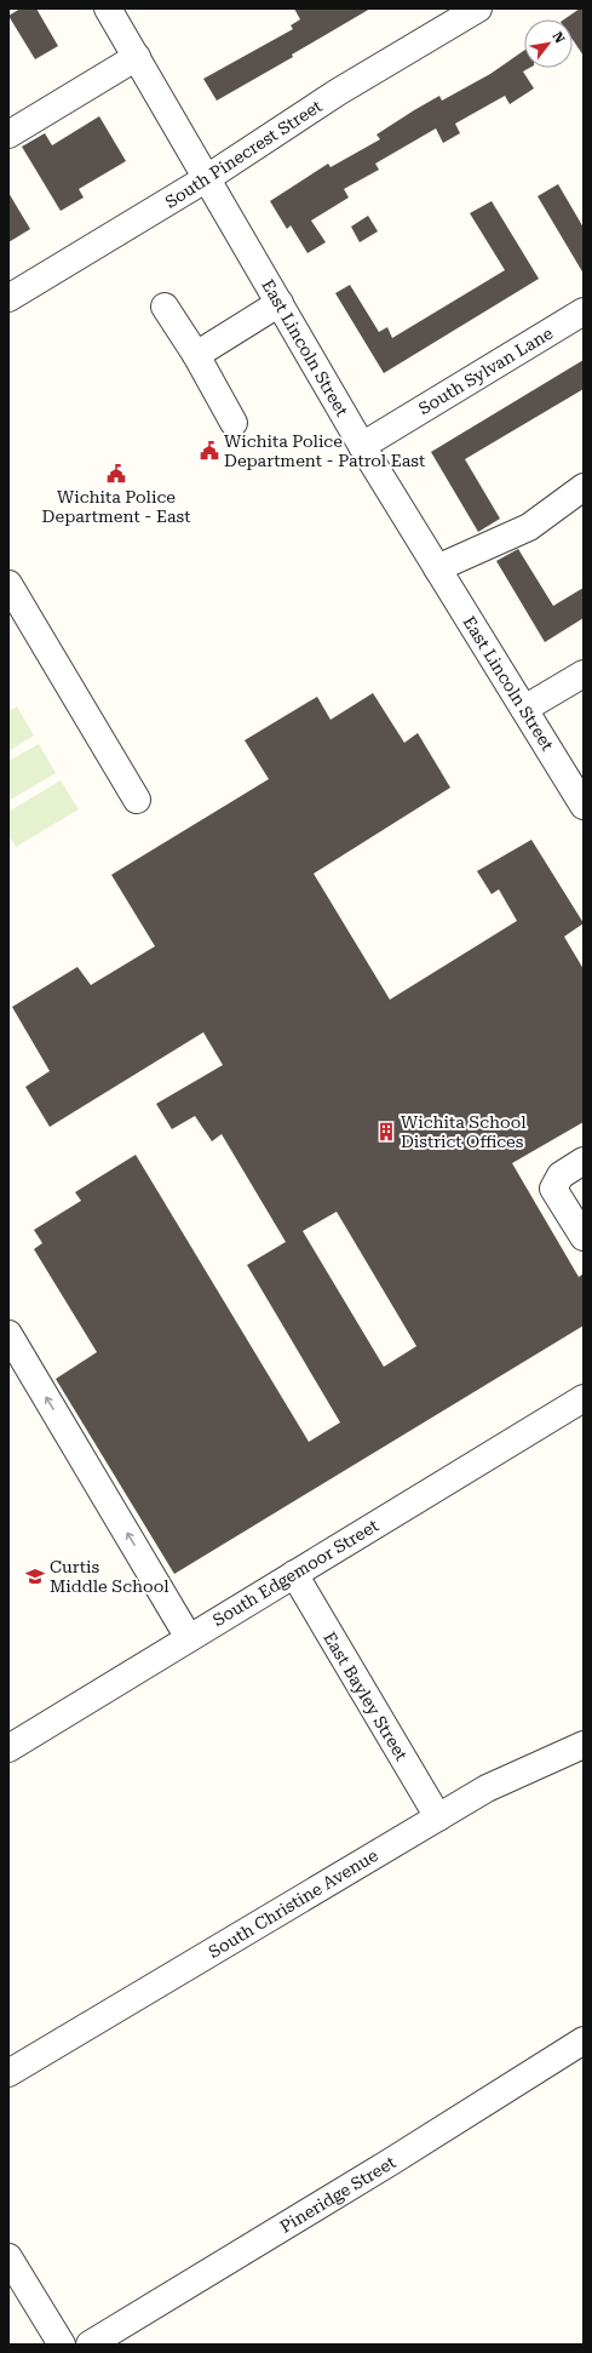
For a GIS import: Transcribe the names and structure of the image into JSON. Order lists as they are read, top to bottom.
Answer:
{
  "streets": {
    "street": [
      "South Pinecrest Street",
      "East Lincoln Street",
      "South Sylvan Lane",
      "South Edgemoor Street",
      "East Bayley Street",
      "South Christine Avenue",
      "Pineridge Street"
    ]
  },
  "crossings": [
    ["South Pinecrest Street", "East Lincoln Street"],
    ["East Lincoln Street", "South Sylvan Lane"],
    ["South Edgemoor Street", "East Bayley Street"],
    ["East Bayley Street", "South Christine Avenue"]
  ],
  "places": {
    "public building": ["Wichita Police Department - Patrol East", "Wichita Police Department - East"],
    "building": ["Wichita School District Offices"],
    "school or university": ["Curtis Middle School"]
  },
  "north": "top right"
}
